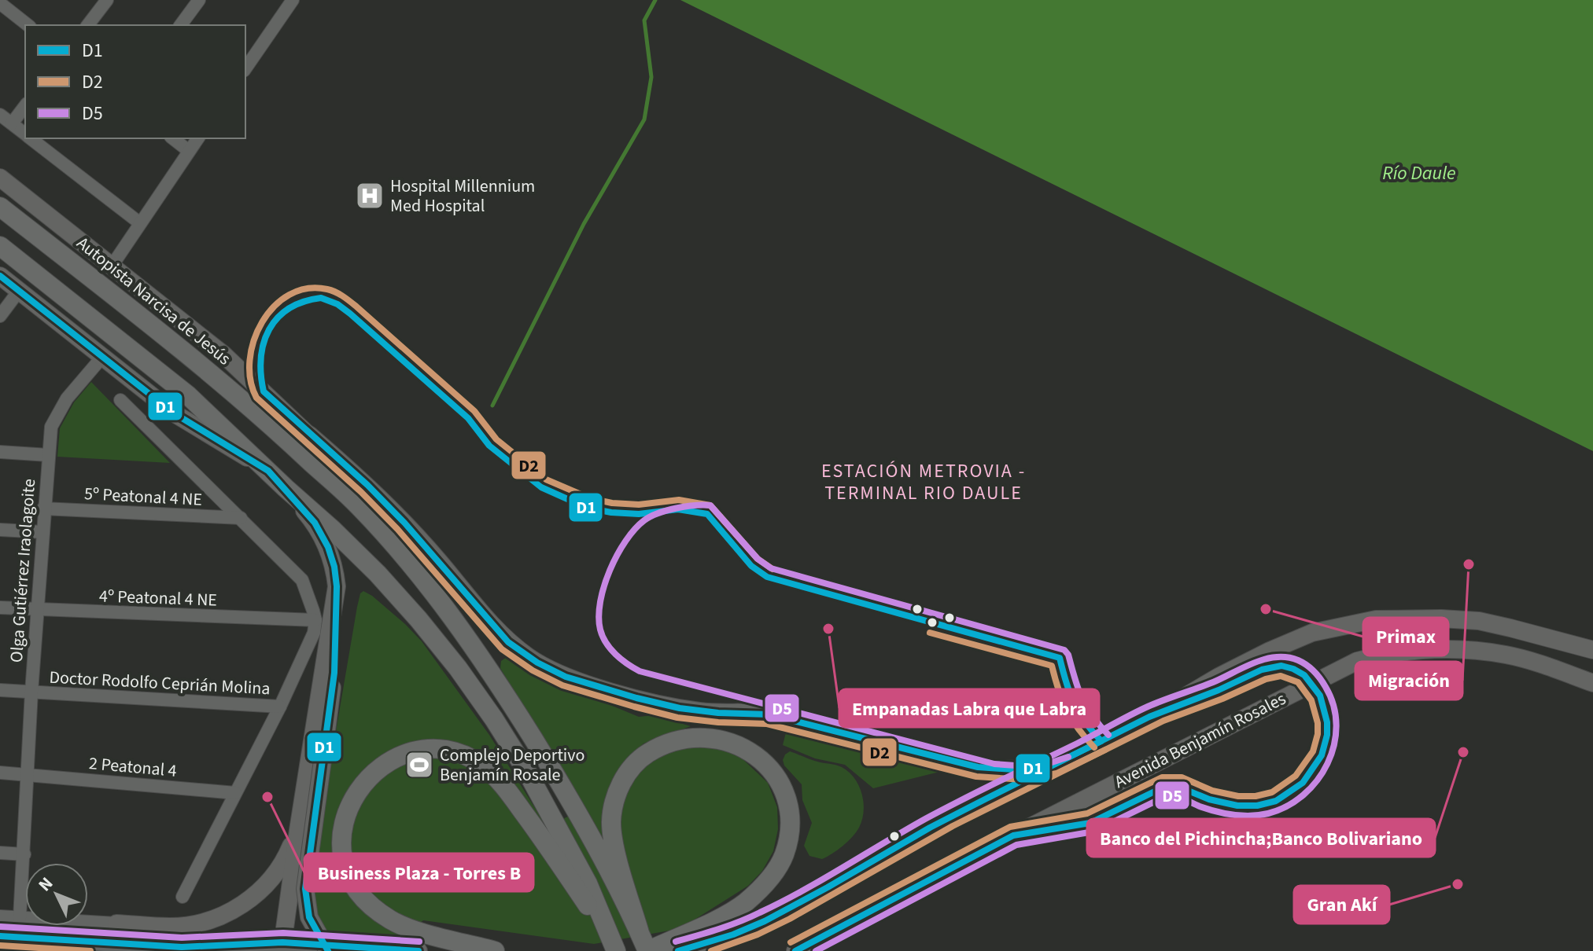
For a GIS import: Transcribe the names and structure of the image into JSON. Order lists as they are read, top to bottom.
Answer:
{
  "streets": {
    "highway": ["Autopista Narcisa de Jesús"],
    "main road": ["Avenida Benjamín Rosales"],
    "street": [
      "5º Peatonal 4 NE",
      "Olga Gutiérrez Iraolagoite",
      "4º Peatonal 4 NE",
      "Doctor Rodolfo Ceprián Molina",
      "2 Peatonal 4"
    ]
  },
  "crossings": [
    ["5º Peatonal 4 NE", "Olga Gutiérrez Iraolagoite"],
    ["Olga Gutiérrez Iraolagoite", "4º Peatonal 4 NE"],
    ["Olga Gutiérrez Iraolagoite", "Doctor Rodolfo Ceprián Molina"],
    ["Olga Gutiérrez Iraolagoite", "2 Peatonal 4"]
  ],
  "districts": ["ESTACIÓN METROVIA - TERMINAL RIO DAULE"],
  "water": ["Río Daule"],
  "places": {
    "hospital": ["Hospital Millennium Med Hospital"],
    "other": [
      "Migración",
      "Primax",
      "Empanadas Labra que Labra",
      "Banco del Pichincha;Banco Bolivariano",
      "Business Plaza - Torres B",
      "Gran Akí"
    ],
    "sports": ["Complejo Deportivo Benjamín Rosale"]
  },
  "lines": ["transit line D1", "transit line D2", "transit line D5"],
  "legend": ["D1", "D2", "D5"],
  "north": "top left"
}
